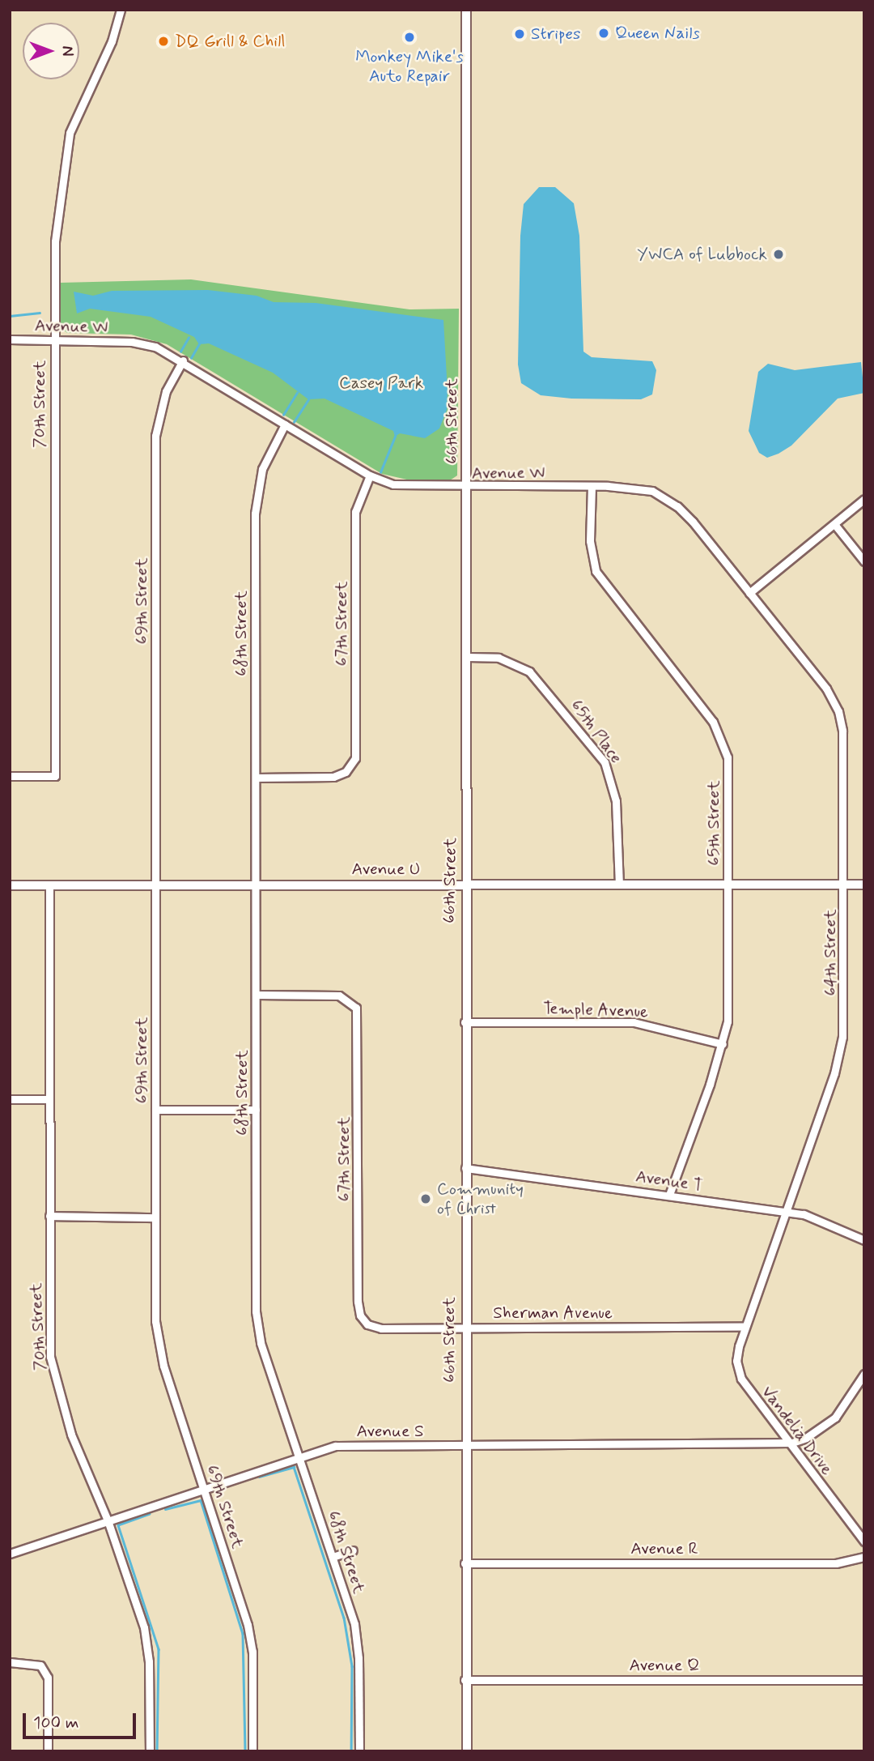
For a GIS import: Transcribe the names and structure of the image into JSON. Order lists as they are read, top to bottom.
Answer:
{
  "streets": {
    "street": [
      "Avenue W",
      "70th Street",
      "66th Street",
      "69th Street",
      "67th Street",
      "68th Street",
      "65th Place",
      "65th Street",
      "Avenue U",
      "64th Street",
      "Temple Avenue",
      "Avenue T",
      "Sherman Avenue",
      "Vandelia Drive",
      "Avenue S",
      "Avenue R",
      "Avenue Q"
    ]
  },
  "crossings": [
    ["Avenue W", "70th Street"],
    ["Avenue W", "66th Street"],
    ["Avenue W", "69th Street"],
    ["Avenue W", "67th Street"],
    ["Avenue W", "68th Street"],
    ["Avenue W", "65th Street"],
    ["Avenue W", "64th Street"],
    ["70th Street", "Avenue U"],
    ["70th Street", "Avenue S"],
    ["66th Street", "65th Place"],
    ["66th Street", "Avenue U"],
    ["66th Street", "Temple Avenue"],
    ["66th Street", "Avenue T"],
    ["66th Street", "Sherman Avenue"],
    ["66th Street", "Avenue S"],
    ["66th Street", "Avenue R"],
    ["66th Street", "Avenue Q"],
    ["69th Street", "Avenue U"],
    ["69th Street", "Avenue S"],
    ["67th Street", "68th Street"],
    ["67th Street", "Sherman Avenue"],
    ["68th Street", "Avenue U"],
    ["68th Street", "Avenue S"],
    ["65th Place", "Avenue U"],
    ["65th Street", "Avenue U"],
    ["65th Street", "Temple Avenue"],
    ["65th Street", "Avenue T"],
    ["Avenue U", "64th Street"],
    ["64th Street", "Avenue T"],
    ["64th Street", "Sherman Avenue"],
    ["64th Street", "Vandelia Drive"],
    ["Sherman Avenue", "Vandelia Drive"],
    ["Vandelia Drive", "Avenue S"]
  ],
  "parks": ["Casey Park"],
  "places": [
    "Queen Nails",
    "Stripes",
    "Monkey Mike's Auto Repair",
    "DQ Grill & Chill",
    "YWCA of Lubbock",
    "Community of Christ"
  ],
  "scale_bar": "100 m",
  "north": "right"
}
